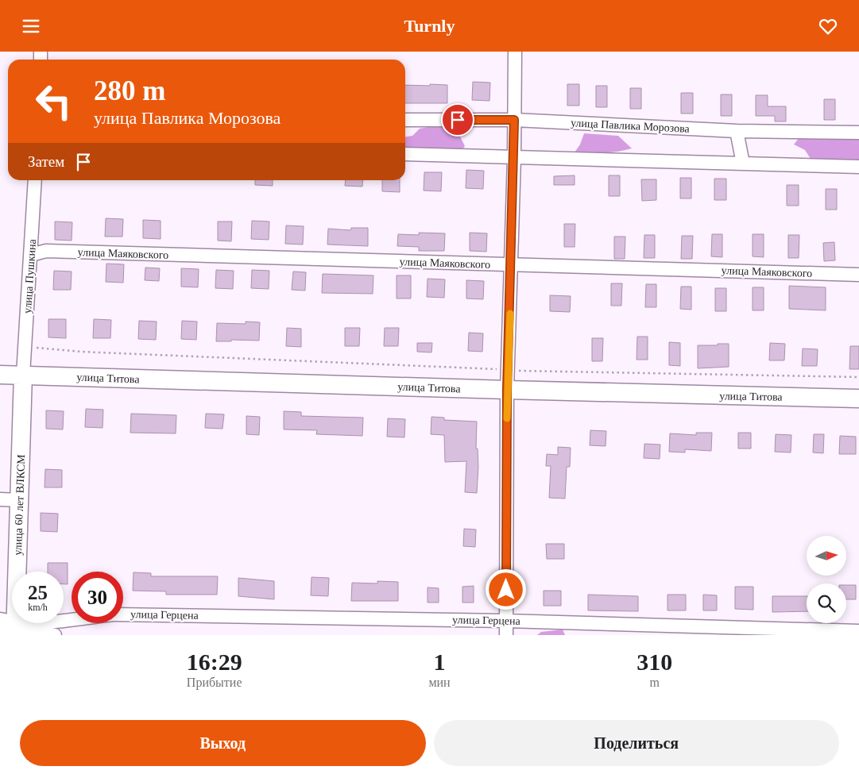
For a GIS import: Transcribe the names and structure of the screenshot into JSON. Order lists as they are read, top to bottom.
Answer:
{
  "streets": {
    "main road": ["улица Титова", "улица 60 лет ВЛКСМ"],
    "street": [
      "улица Павлика Морозова",
      "улица Маяковского",
      "улица Пушкина",
      "улица Герцена"
    ]
  },
  "crossings": [
    ["улица Маяковского", "улица Пушкина"],
    ["улица Пушкина", "улица Титова"],
    ["улица Пушкина", "улица 60 лет ВЛКСМ"],
    ["улица Титова", "улица 60 лет ВЛКСМ"],
    ["улица 60 лет ВЛКСМ", "улица Герцена"]
  ],
  "north": "right",
  "page": {
    "header": "Turnly",
    "turn": ["280 m", "улица Павлика Морозова"],
    "then": "Затем",
    "speed": "25 km/h",
    "limit": "30",
    "eta": [
      "16:29",
      "Прибытие",
      "1",
      "мин",
      "310",
      "m"
    ],
    "buttons": ["Выход", "Поделиться"]
  }
}
